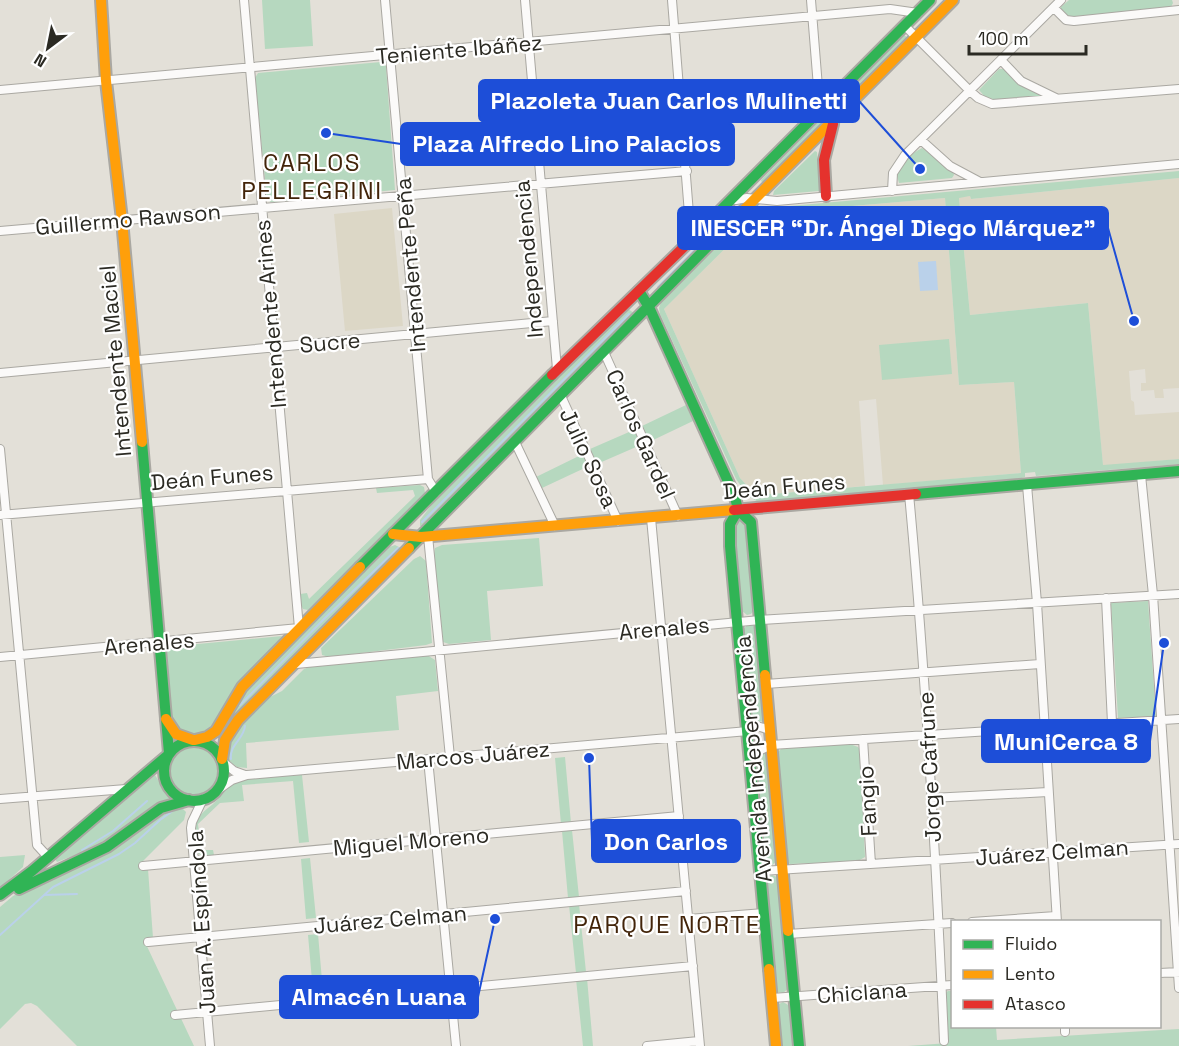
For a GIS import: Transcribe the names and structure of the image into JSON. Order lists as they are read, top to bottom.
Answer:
{
  "streets": {
    "main road": ["Intendente Maciel", "Deán Funes", "Avenida Independencia"],
    "street": [
      "Teniente Ibáñez",
      "Guillermo Rawson",
      "Independencia",
      "Intendente Peña",
      "Intendente Arines",
      "Sucre",
      "Carlos Gardel",
      "Julio Sosa",
      "Arenales",
      "Marcos Juárez",
      "Jorge Cafrune",
      "Fangio",
      "Miguel Moreno",
      "Juárez Celman",
      "Juan A. Espíndola",
      "Chiclana"
    ]
  },
  "crossings": [
    ["Teniente Ibáñez", "Independencia"],
    ["Teniente Ibáñez", "Intendente Peña"],
    ["Teniente Ibáñez", "Intendente Arines"],
    ["Teniente Ibáñez", "Intendente Maciel"],
    ["Guillermo Rawson", "Independencia"],
    ["Guillermo Rawson", "Intendente Peña"],
    ["Guillermo Rawson", "Intendente Arines"],
    ["Guillermo Rawson", "Intendente Maciel"],
    ["Independencia", "Sucre"],
    ["Intendente Peña", "Sucre"],
    ["Intendente Peña", "Deán Funes"],
    ["Intendente Arines", "Sucre"],
    ["Intendente Arines", "Deán Funes"],
    ["Intendente Arines", "Arenales"],
    ["Sucre", "Intendente Maciel"],
    ["Intendente Maciel", "Deán Funes"],
    ["Intendente Maciel", "Arenales"],
    ["Intendente Maciel", "Marcos Juárez"],
    ["Intendente Maciel", "Juan A. Espíndola"],
    ["Carlos Gardel", "Deán Funes"],
    ["Julio Sosa", "Deán Funes"],
    ["Deán Funes", "Avenida Independencia"],
    ["Deán Funes", "Jorge Cafrune"],
    ["Arenales", "Avenida Independencia"],
    ["Arenales", "Jorge Cafrune"],
    ["Marcos Juárez", "Avenida Independencia"],
    ["Marcos Juárez", "Juan A. Espíndola"],
    ["Avenida Independencia", "Juárez Celman"],
    ["Avenida Independencia", "Chiclana"],
    ["Jorge Cafrune", "Juárez Celman"],
    ["Jorge Cafrune", "Chiclana"],
    ["Fangio", "Juárez Celman"],
    ["Miguel Moreno", "Juan A. Espíndola"],
    ["Juárez Celman", "Juan A. Espíndola"]
  ],
  "districts": ["CARLOS PELLEGRINI", "PARQUE NORTE"],
  "places": [
    "Plaza Alfredo Lino Palacios",
    "Plazoleta Juan Carlos Mulinetti",
    "INESCER “Dr. Ángel Diego Márquez”",
    "MuniCerca 8",
    "Don Carlos",
    "Almacén Luana"
  ],
  "legend": ["Fluido", "Lento", "Atasco"],
  "scale_bar": "100 m",
  "north": "bottom left"
}
